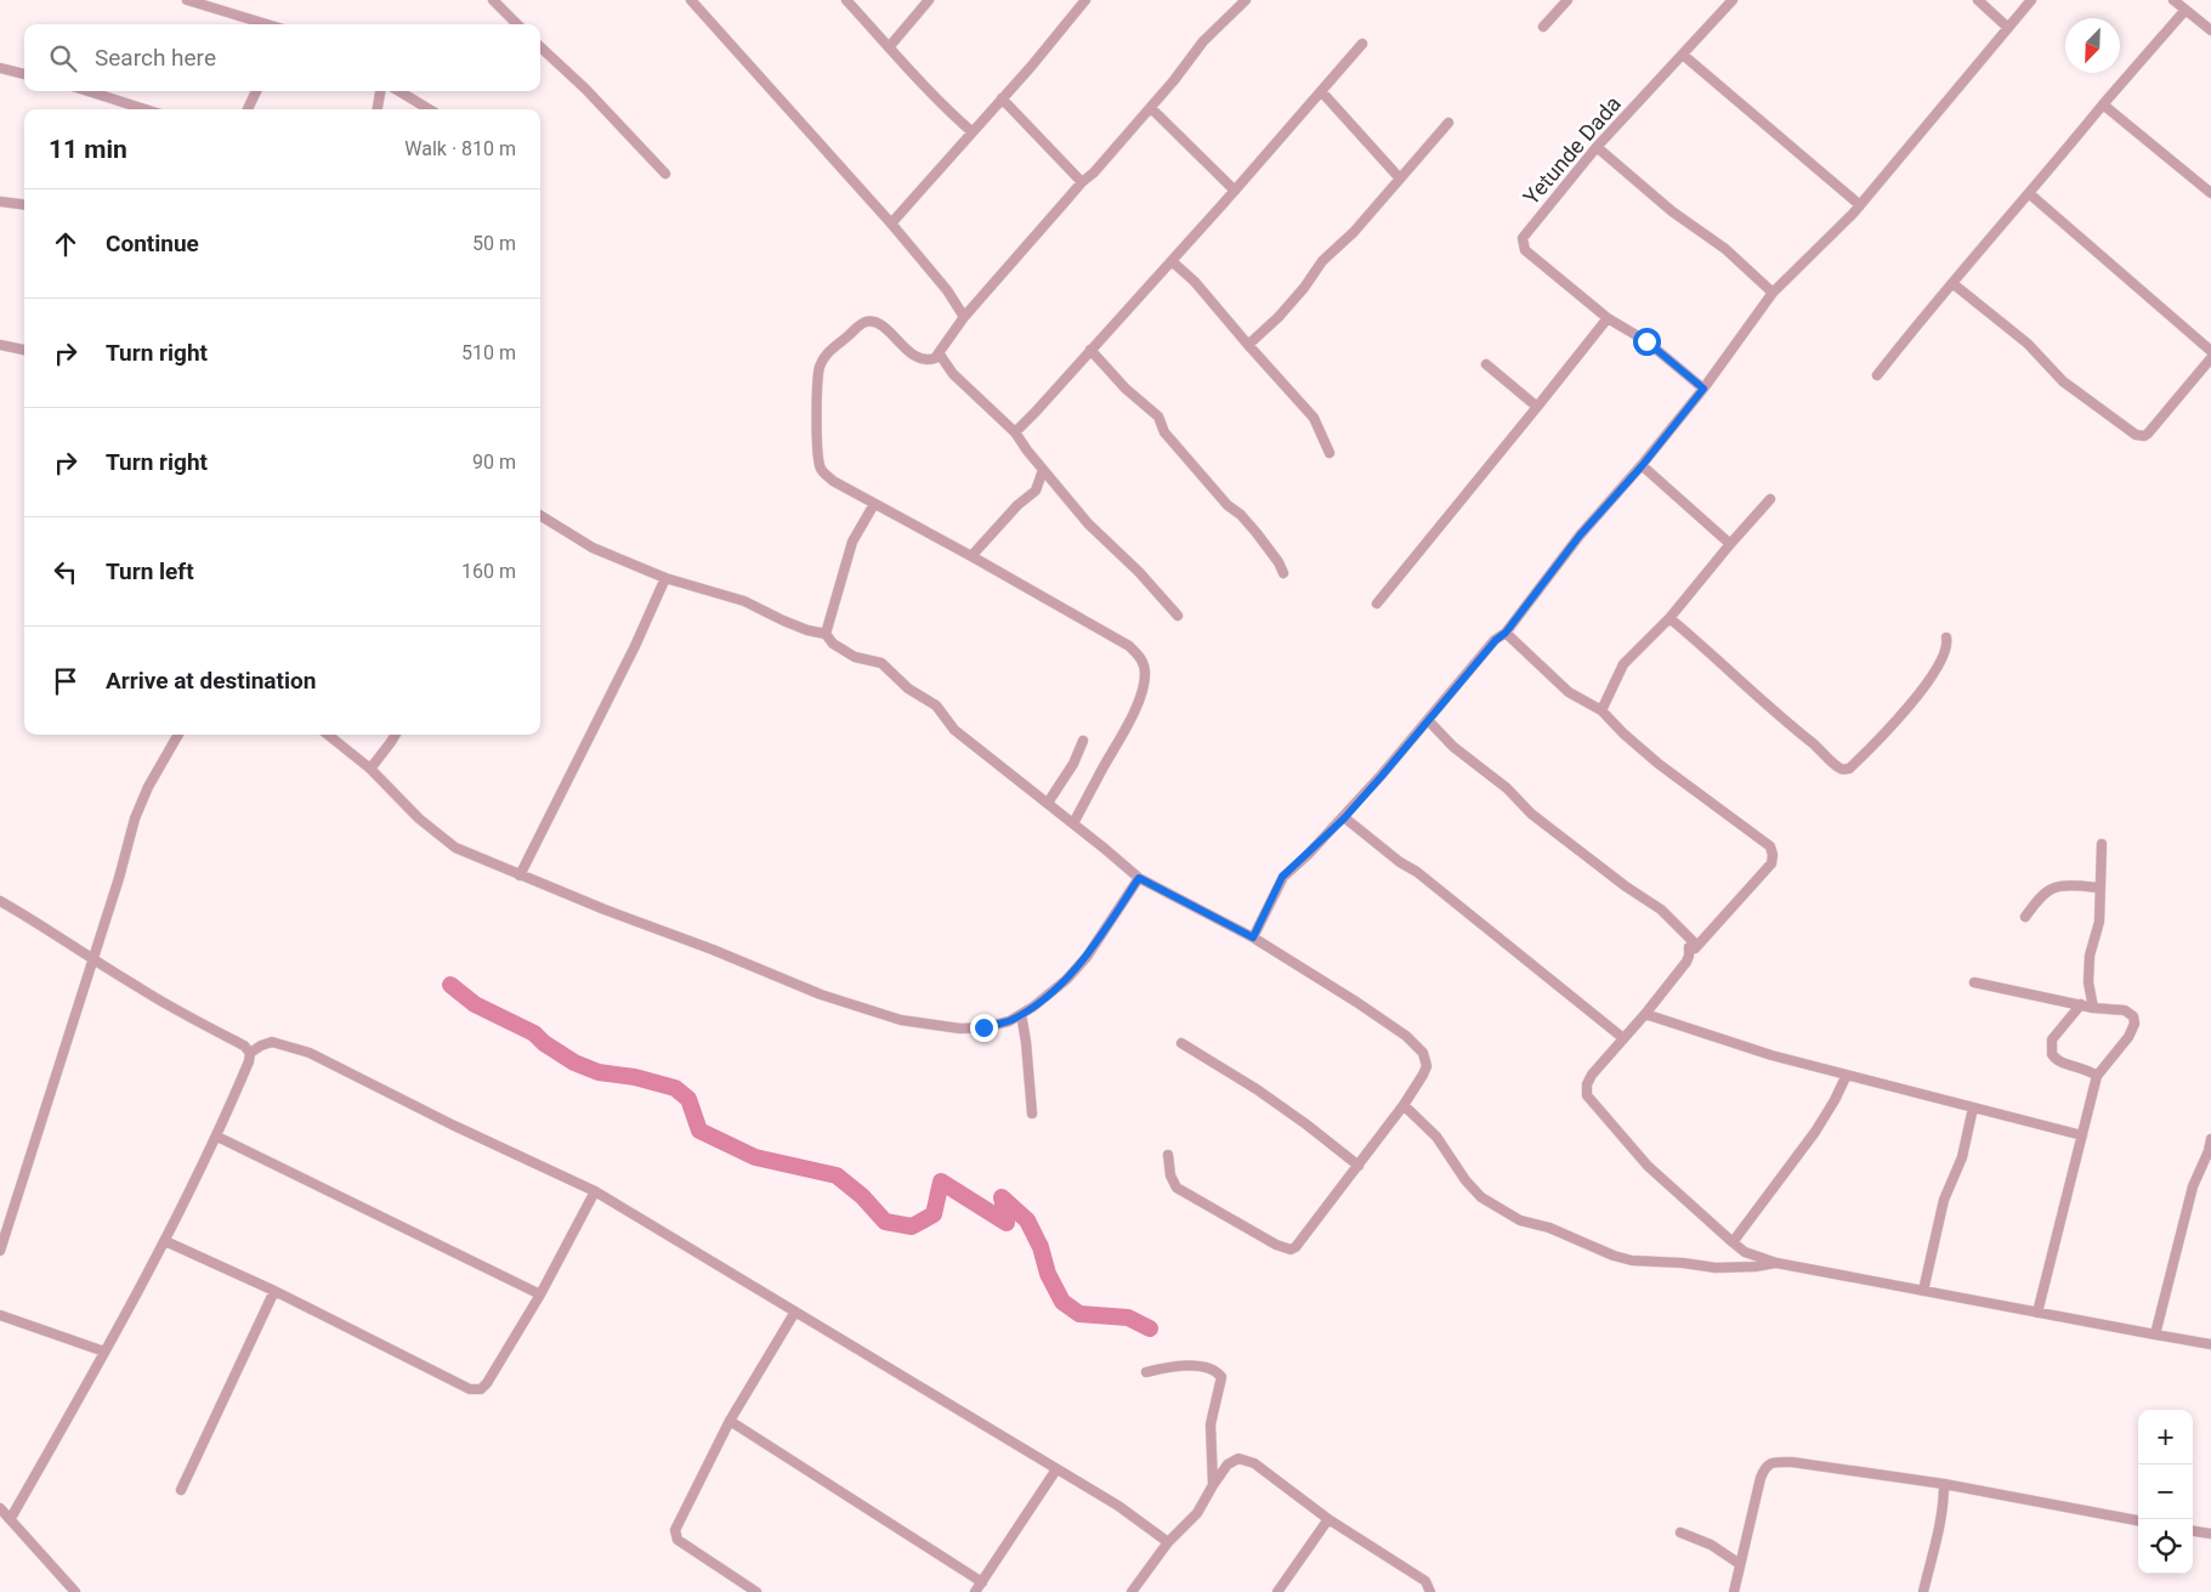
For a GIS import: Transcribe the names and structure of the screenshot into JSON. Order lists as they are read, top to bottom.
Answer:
{
  "streets": {
    "street": ["Yetunde Dada"]
  },
  "north": "bottom left",
  "page": {
    "search": "Search here",
    "heading": ["11 min", "Walk · 810 m"],
    "list": [
      ["Continue", "50 m"],
      ["Turn right", "510 m"],
      ["Turn right", "90 m"],
      ["Turn left", "160 m"],
      "Arrive at destination"
    ],
    "map_buttons": ["+", "−"]
  }
}
